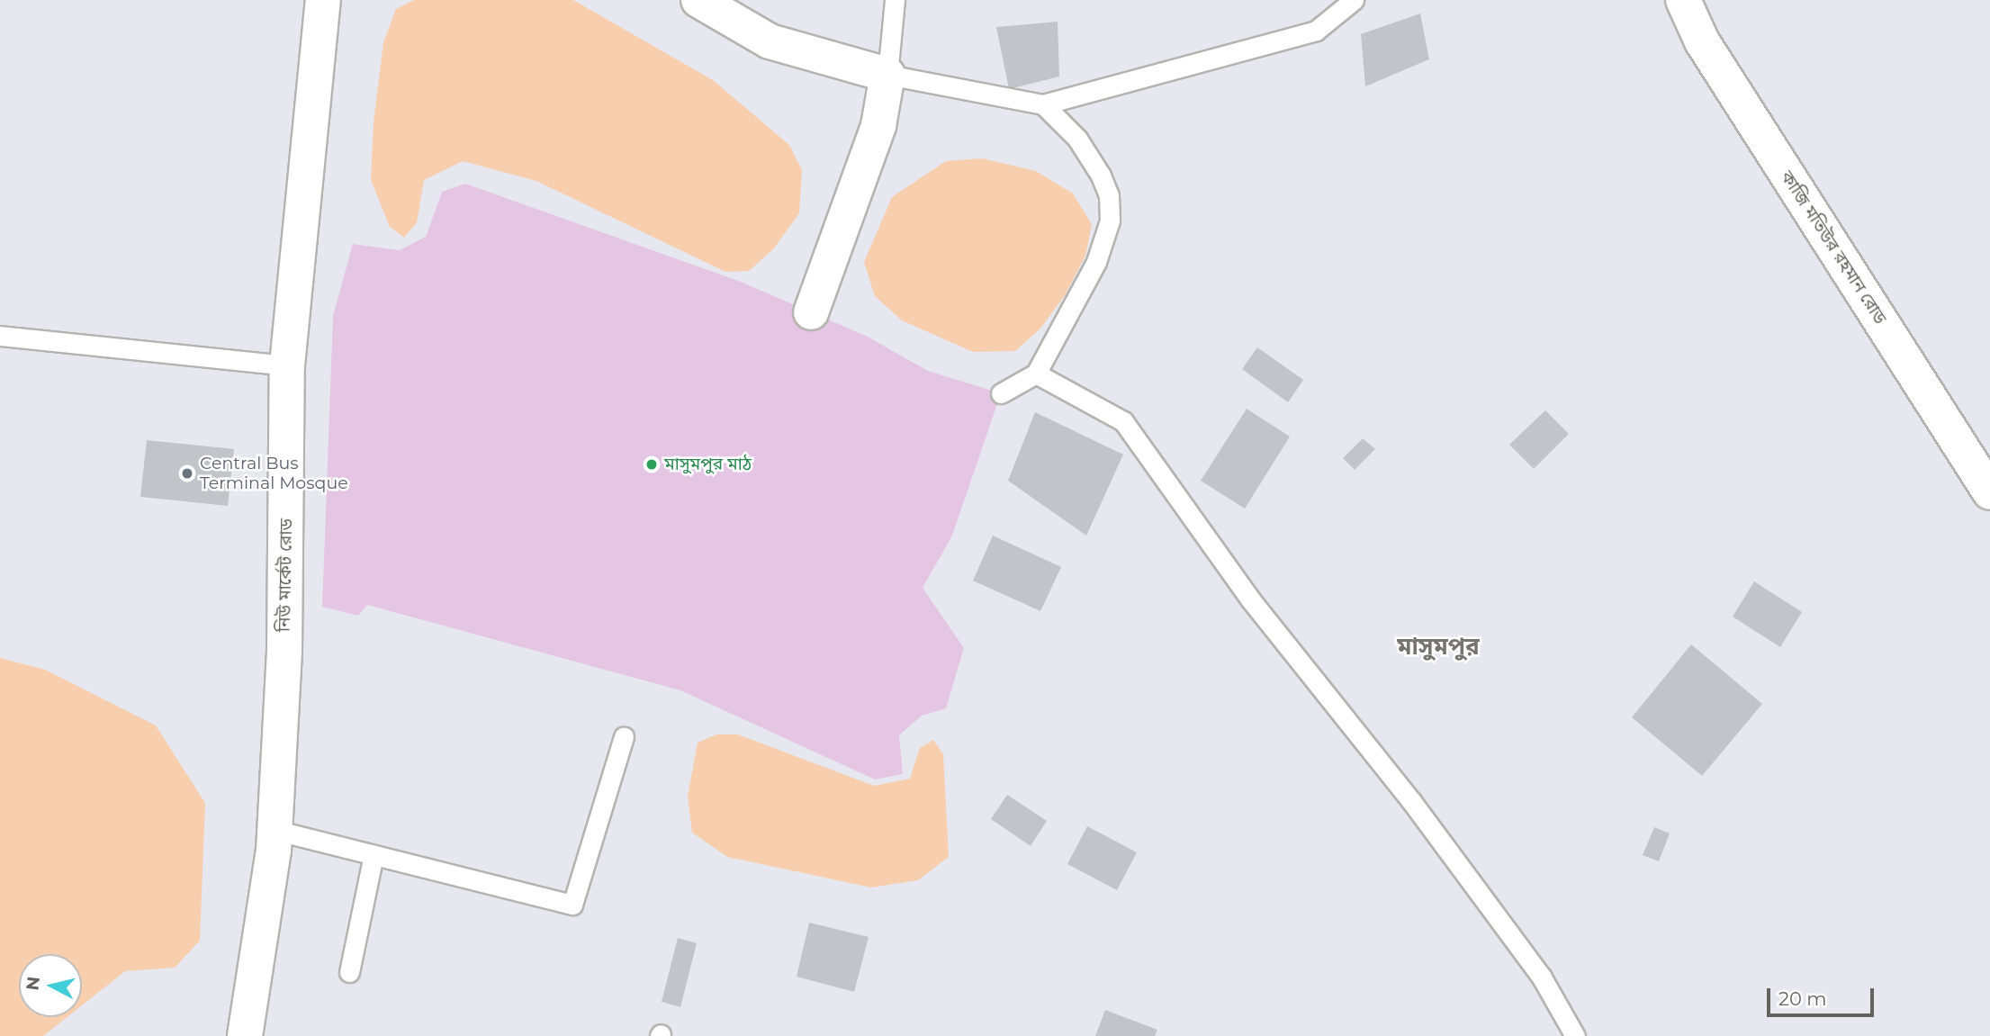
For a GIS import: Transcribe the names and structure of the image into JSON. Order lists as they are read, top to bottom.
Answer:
{
  "streets": {
    "street": ["কাজি মতিউর রহমান রোড", "নিউ মার্কেট রোড"]
  },
  "districts": ["মাসুমপুর"],
  "places": ["মাসুমপুর মাঠ", "Central Bus Terminal Mosque"],
  "scale_bar": "20 m",
  "north": "left"
}
